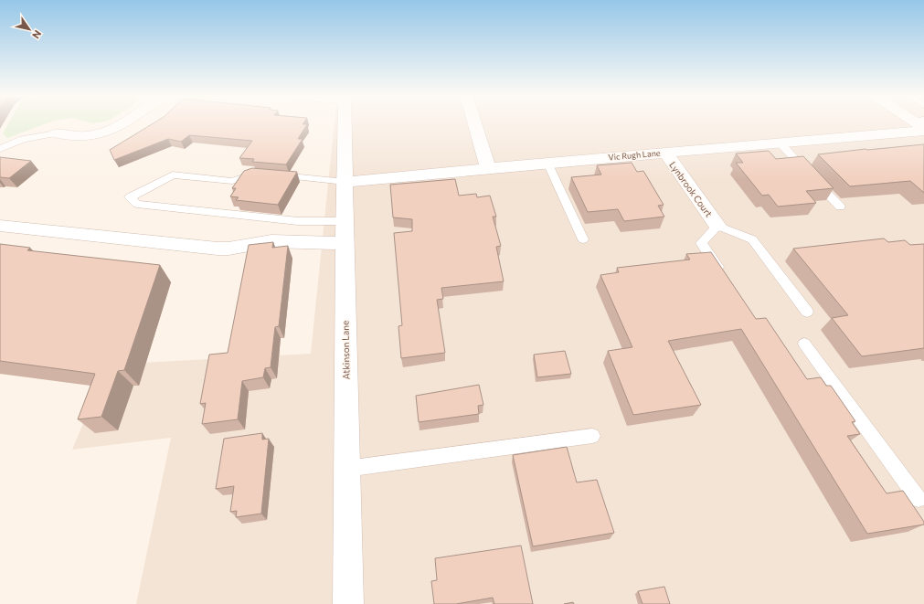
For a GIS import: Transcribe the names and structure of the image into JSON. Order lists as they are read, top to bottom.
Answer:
{
  "streets": {
    "street": ["Vic Rugh Lane", "Lynbrook Court", "Atkinson Lane"]
  },
  "crossings": [
    ["Vic Rugh Lane", "Lynbrook Court"],
    ["Vic Rugh Lane", "Atkinson Lane"]
  ],
  "north": "bottom right"
}
